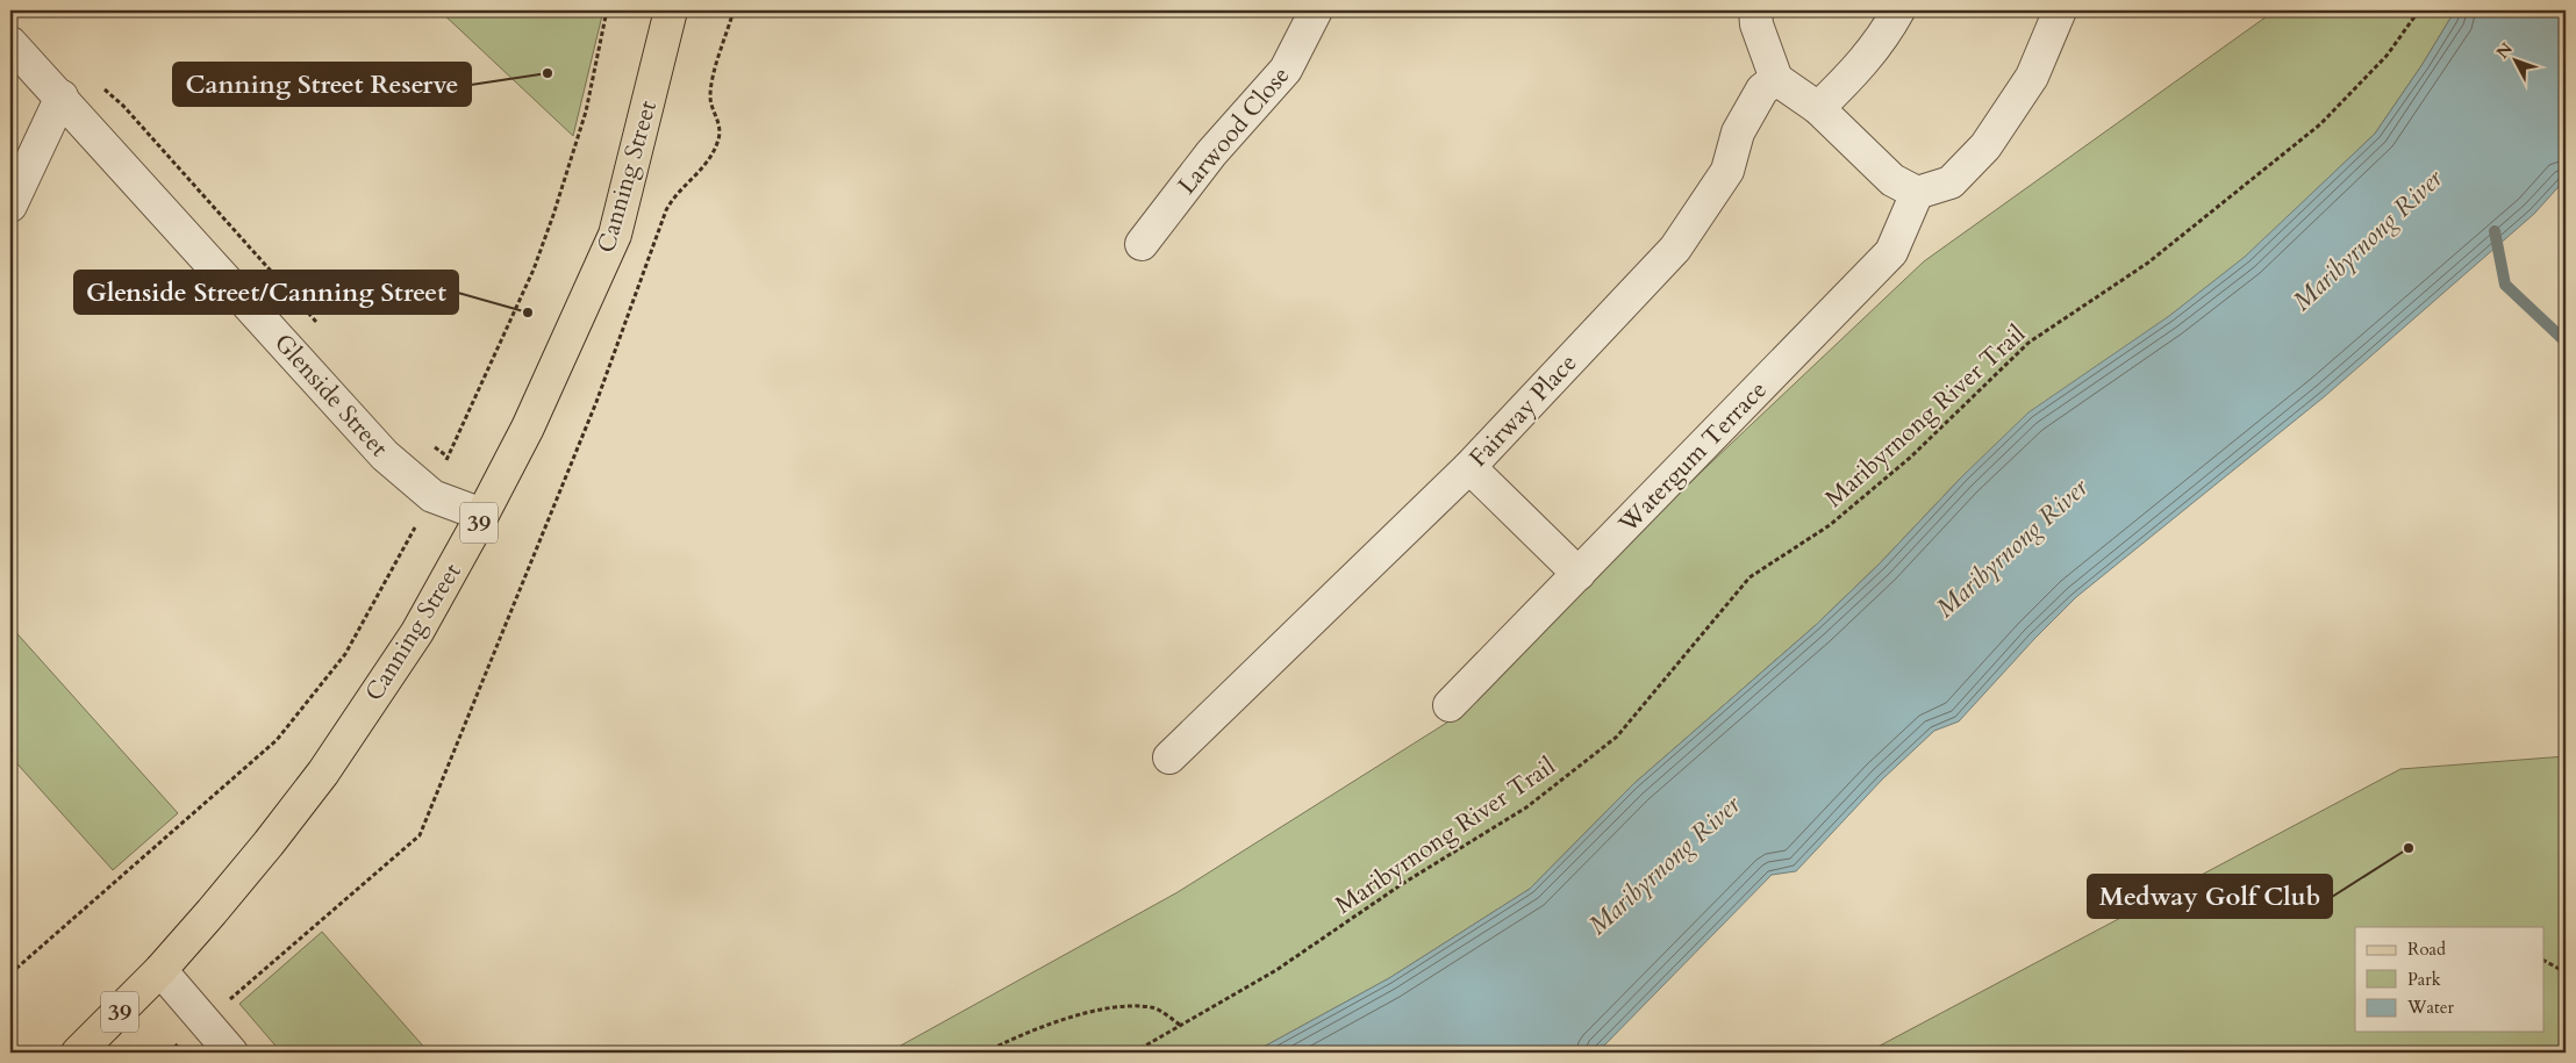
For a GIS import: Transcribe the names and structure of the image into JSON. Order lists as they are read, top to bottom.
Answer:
{
  "streets": {
    "main road": ["Canning Street", "39"],
    "street": [
      "Larwood Close",
      "Glenside Street",
      "Fairway Place",
      "Watergum Terrace"
    ],
    "path": ["Maribyrnong River Trail"]
  },
  "crossings": [
    ["Canning Street", "Glenside Street"]
  ],
  "water": ["Maribyrnong River"],
  "places": ["Canning Street Reserve", "Glenside Street/Canning Street", "Medway Golf Club"],
  "legend": ["Road", "Park", "Water"],
  "north": "top left"
}
